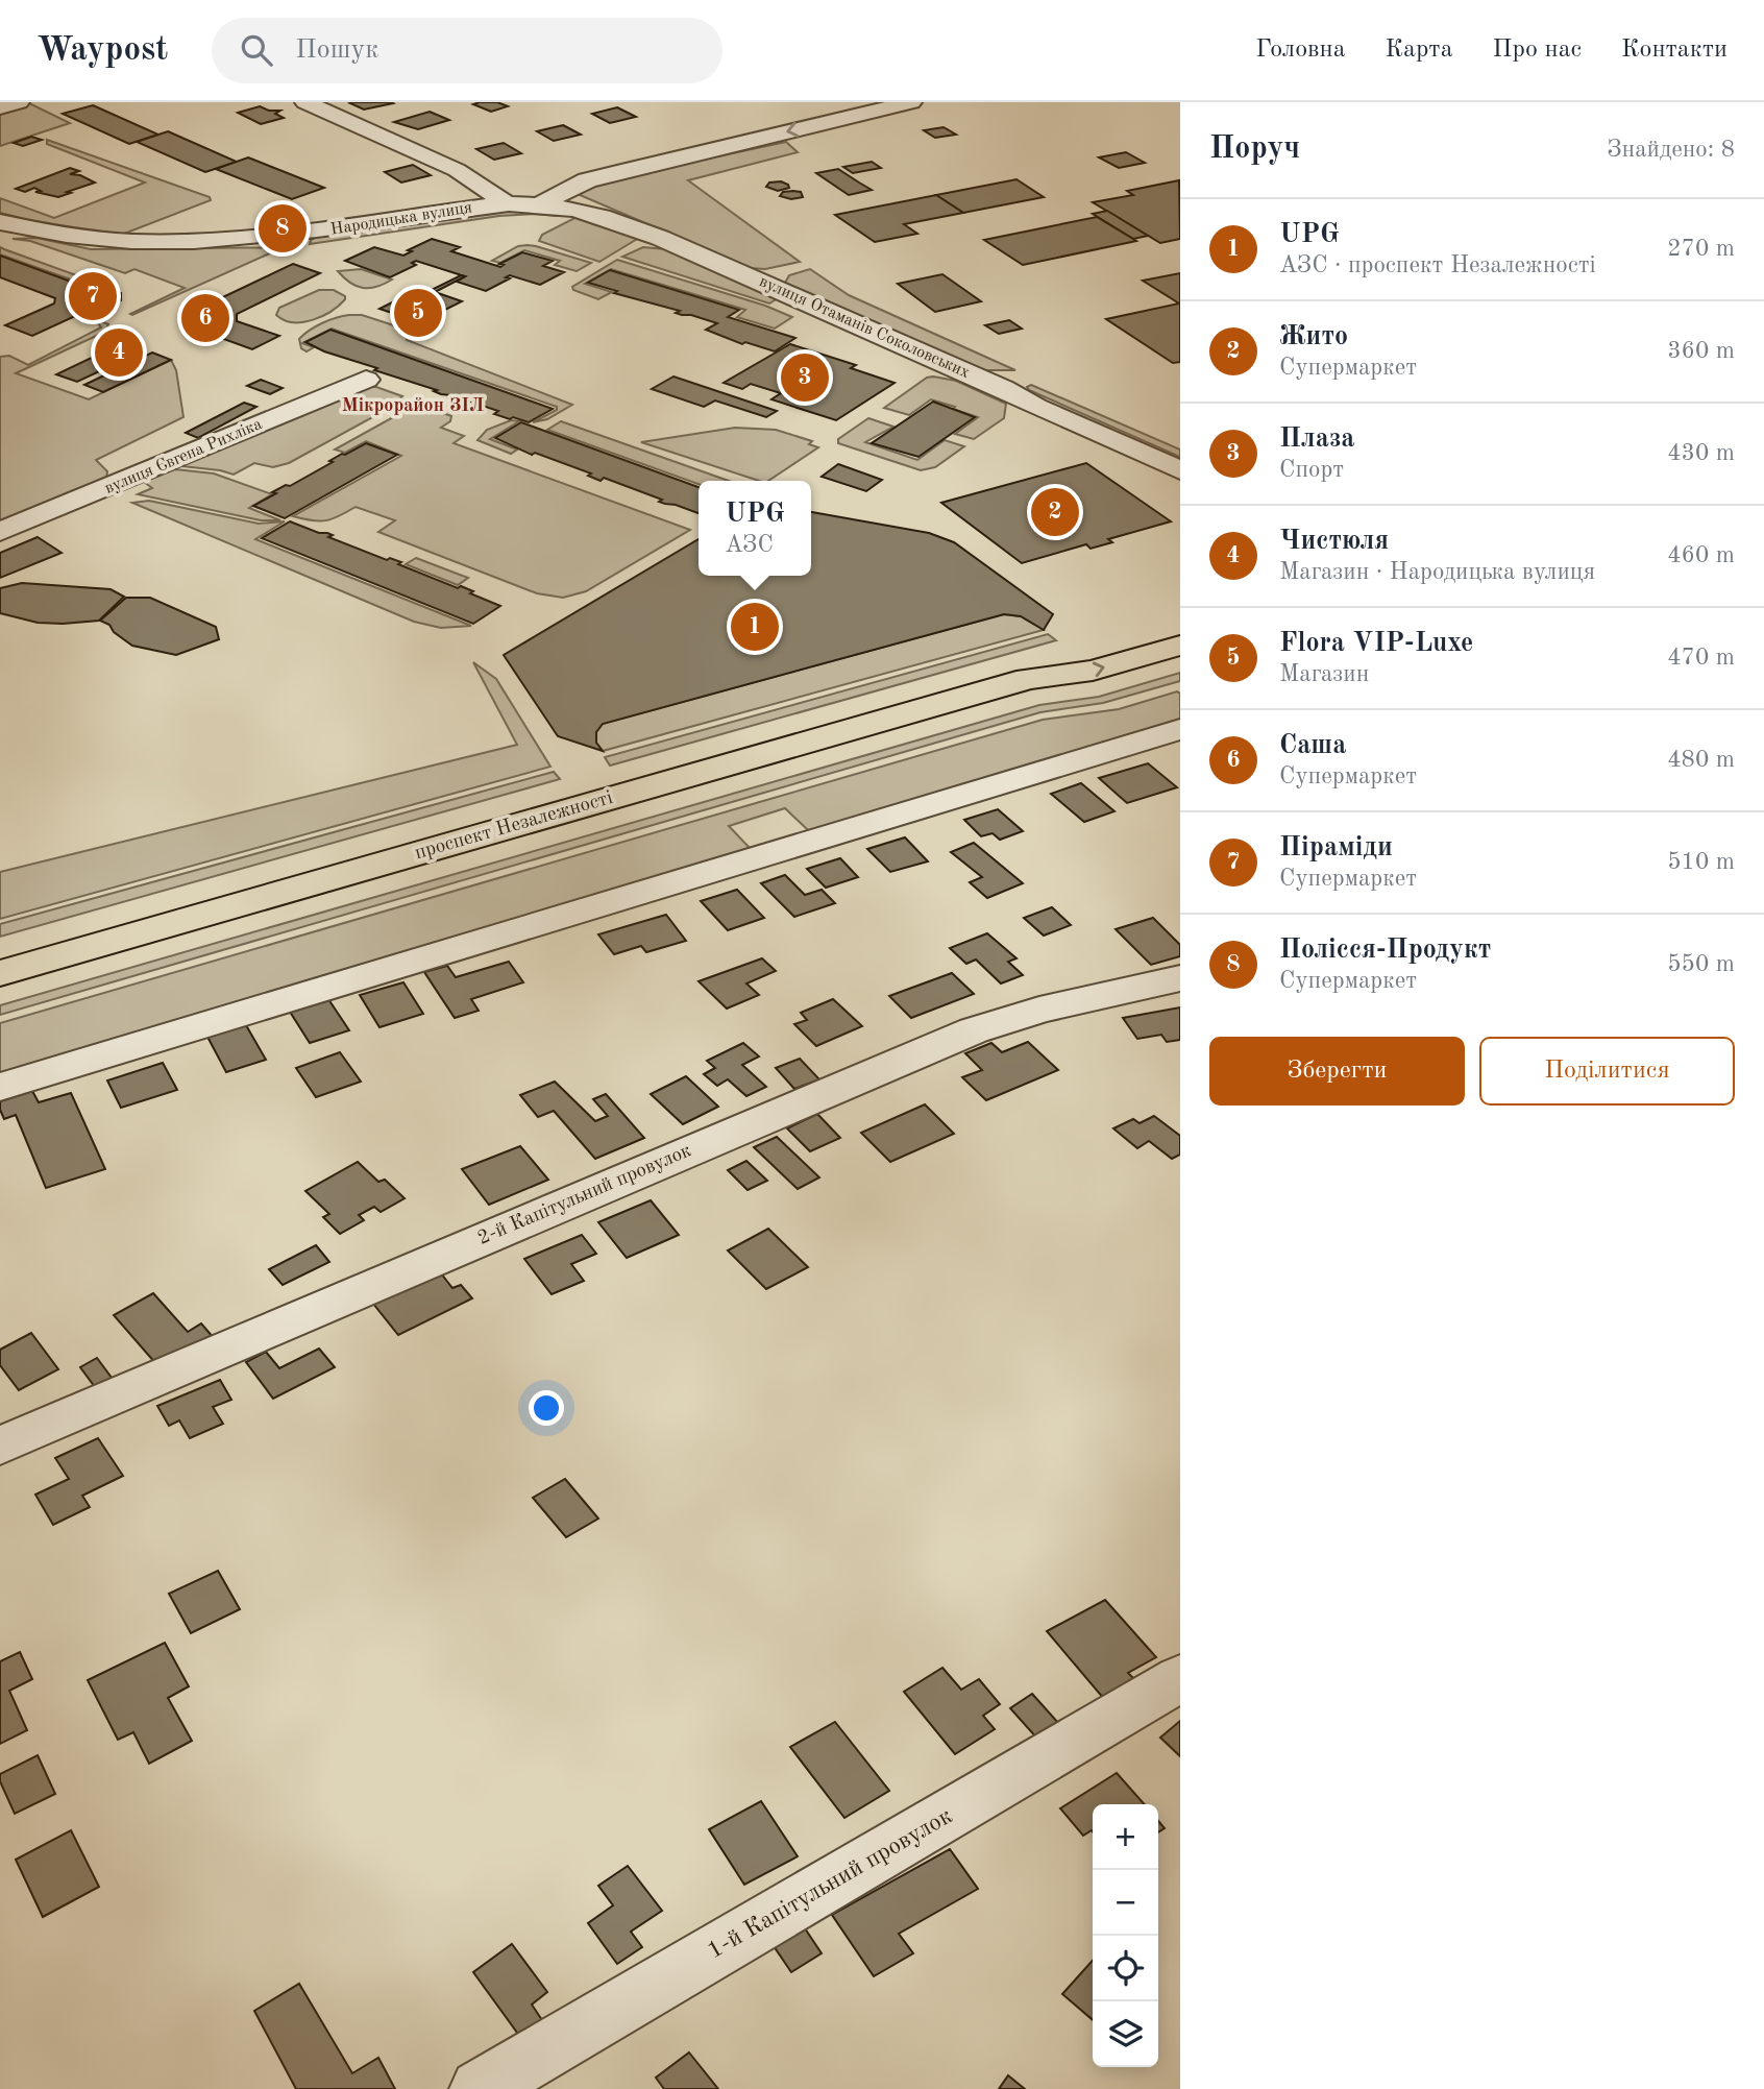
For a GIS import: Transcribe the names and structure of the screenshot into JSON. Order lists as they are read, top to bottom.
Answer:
{
  "streets": {
    "main road": ["проспект Незалежності"],
    "street": [
      "Народицька вулиця",
      "вулиця Отаманів Соколовських",
      "вулиця Євгена Рихліка",
      "2-й Капітульний провулок",
      "1-й Капітульний провулок"
    ]
  },
  "crossings": [
    ["Народицька вулиця", "вулиця Отаманів Соколовських"]
  ],
  "districts": ["Мікрорайон ЗІЛ"],
  "page": {
    "header": "Waypost",
    "search": "Пошук",
    "nav": [
      "Головна",
      "Карта",
      "Про нас",
      "Контакти"
    ],
    "heading": ["Поруч", "Знайдено: 8"],
    "list": [
      {
        "mark": "1",
        "name": "UPG",
        "note": "АЗС · проспект Незалежності",
        "value": "270 m"
      },
      {
        "mark": "2",
        "name": "Жито",
        "note": "Супермаркет",
        "value": "360 m"
      },
      {
        "mark": "3",
        "name": "Плаза",
        "note": "Спорт",
        "value": "430 m"
      },
      {
        "mark": "4",
        "name": "Чистюля",
        "note": "Магазин · Народицька вулиця",
        "value": "460 m"
      },
      {
        "mark": "5",
        "name": "Flora VIP-Luxe",
        "note": "Магазин",
        "value": "470 m"
      },
      {
        "mark": "6",
        "name": "Саша",
        "note": "Супермаркет",
        "value": "480 m"
      },
      {
        "mark": "7",
        "name": "Піраміди",
        "note": "Супермаркет",
        "value": "510 m"
      },
      {
        "mark": "8",
        "name": "Полісся-Продукт",
        "note": "Супермаркет",
        "value": "550 m"
      }
    ],
    "pins": [
      "8",
      "7",
      "5",
      "6",
      "4",
      "3",
      "2",
      "1"
    ],
    "popup": ["UPG", "АЗС"],
    "buttons": ["Зберегти", "Поділитися"],
    "map_buttons": ["+", "−"]
  }
}
